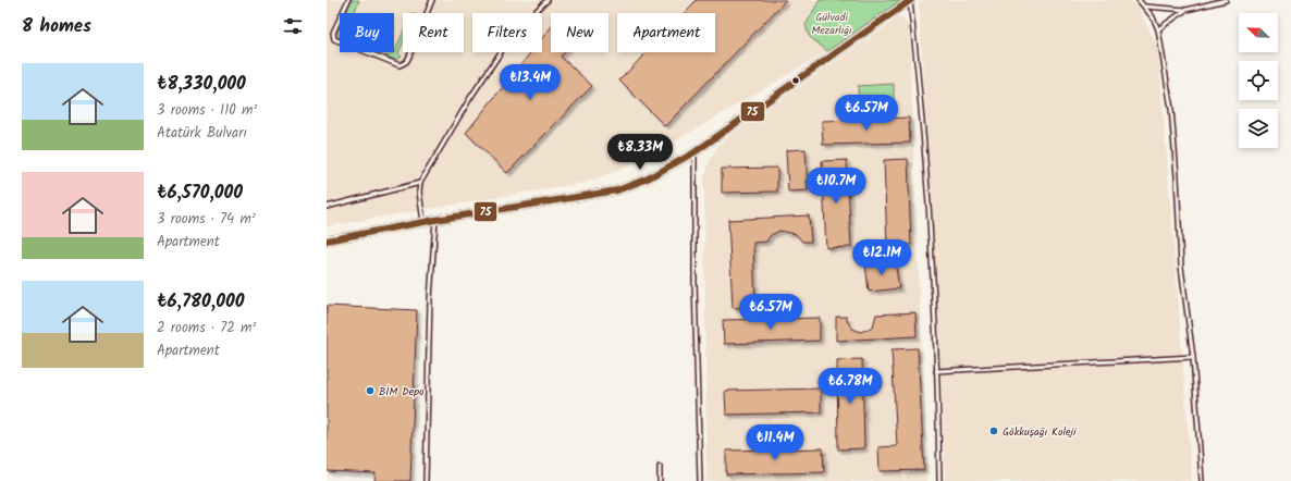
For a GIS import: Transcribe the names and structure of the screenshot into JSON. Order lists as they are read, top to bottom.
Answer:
{
  "parks": ["Gülvadi Mezarlığı"],
  "places": ["BİM Depo", "Gökkuşağı Koleji"],
  "lines": ["transit line 75"],
  "north": "top left",
  "page": {
    "heading": "8 homes",
    "chip": [
      "Buy",
      "Rent",
      "Filters",
      "New",
      "Apartment"
    ],
    "list": [
      {
        "name": "₺8,330,000",
        "note": "3 rooms · 110 m² · Atatürk Bulvarı"
      },
      {
        "name": "₺6,570,000",
        "note": "3 rooms · 74 m² · Apartment"
      },
      {
        "name": "₺6,780,000",
        "note": "2 rooms · 72 m² · Apartment"
      }
    ],
    "price": [
      "₺13.4M",
      "₺6.57M",
      "₺8.33M",
      "₺10.7M",
      "₺12.1M",
      "₺6.57M",
      "₺6.78M",
      "₺11.4M"
    ]
  }
}
